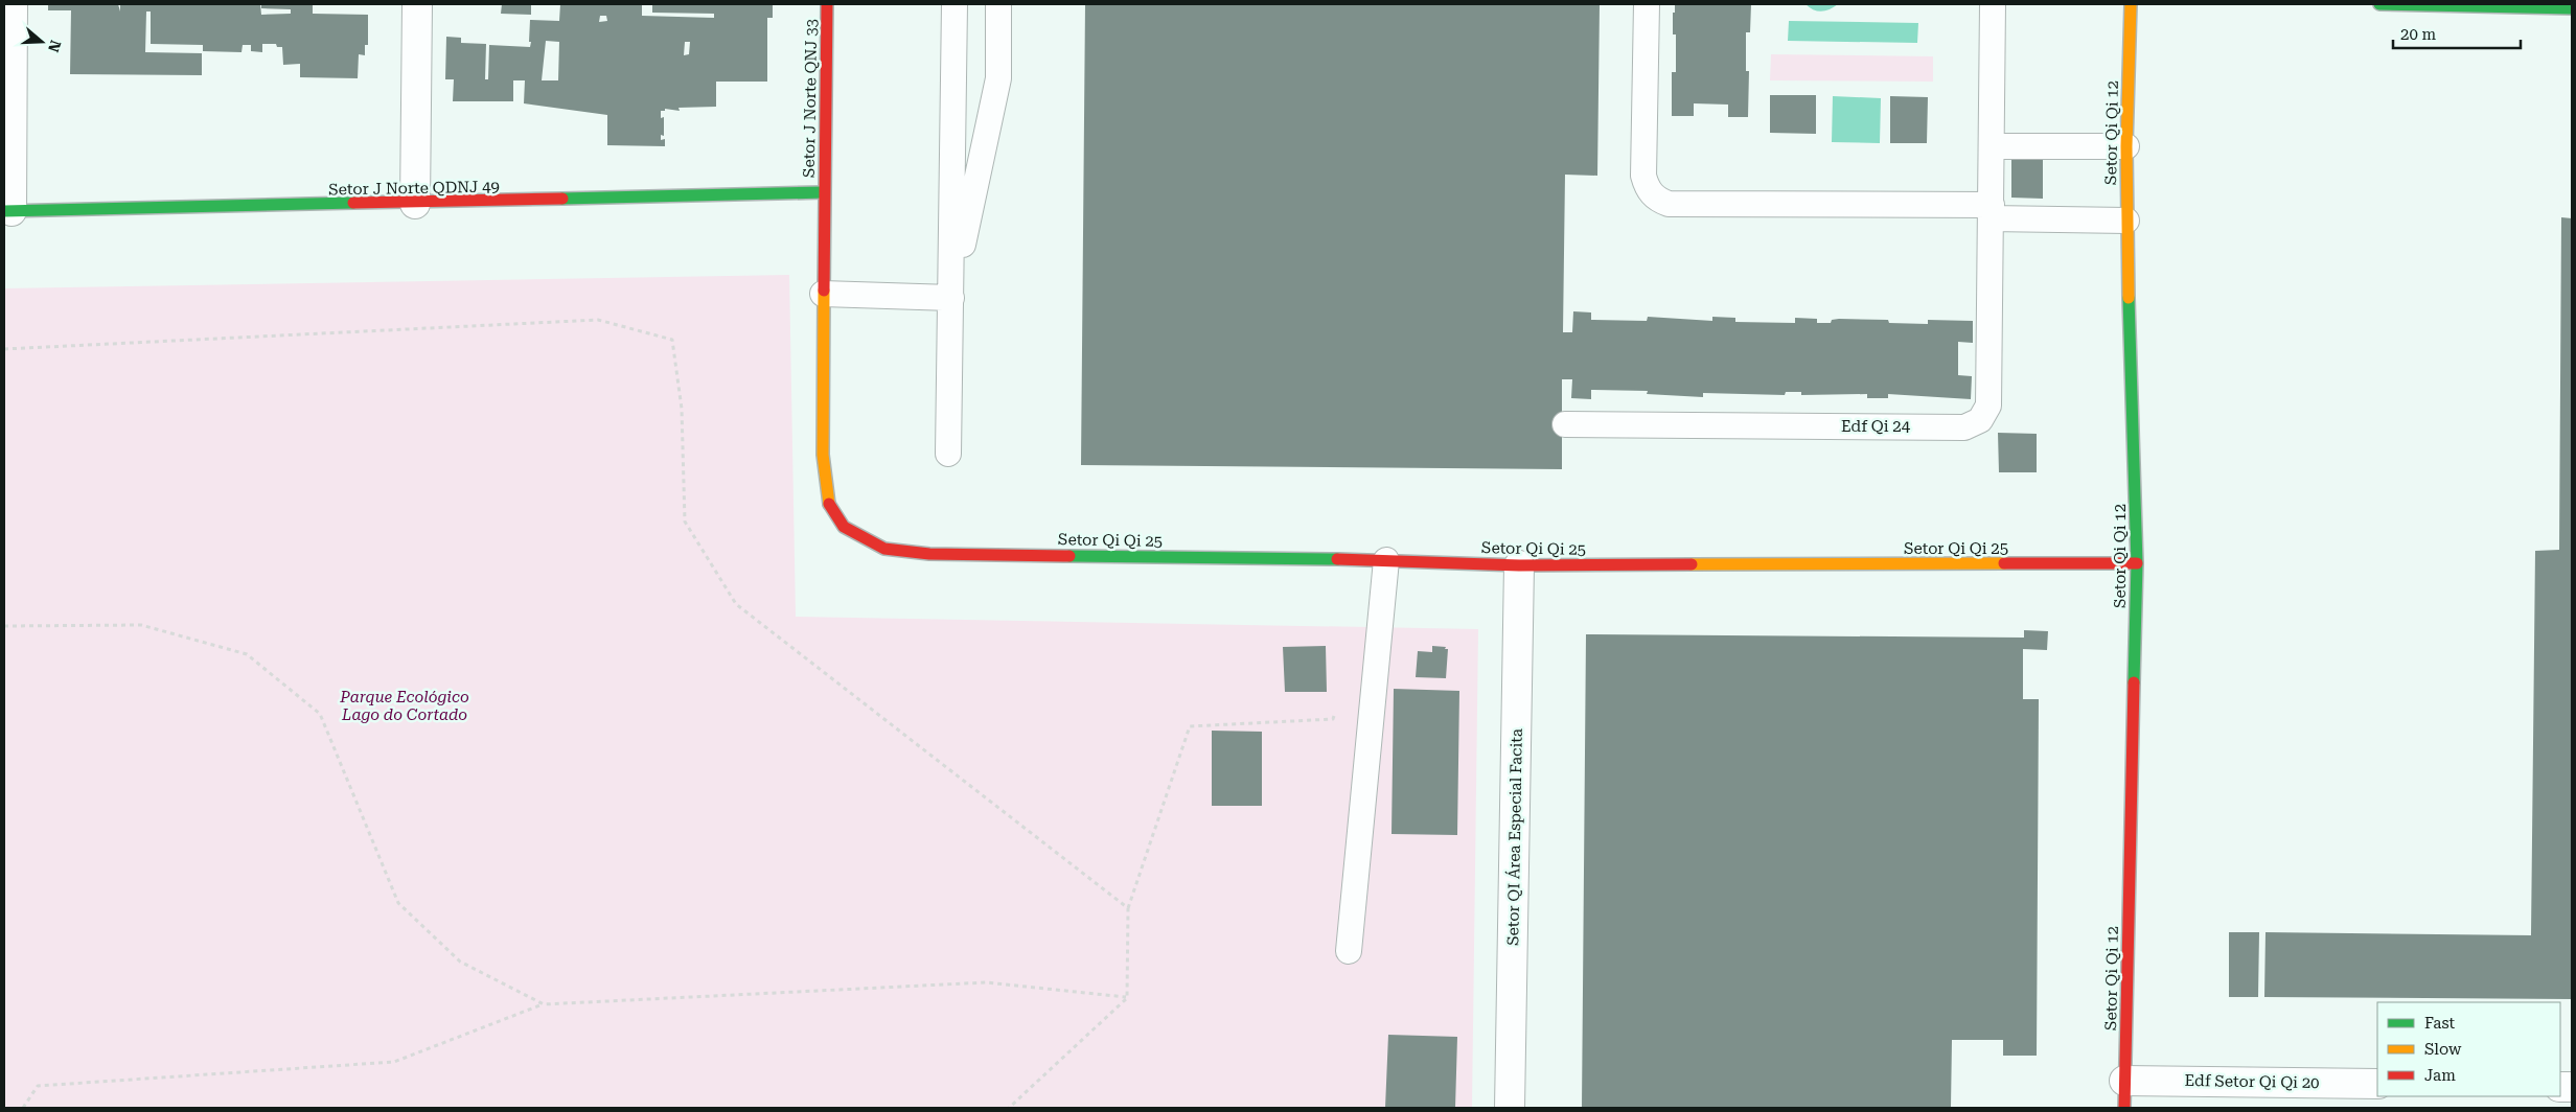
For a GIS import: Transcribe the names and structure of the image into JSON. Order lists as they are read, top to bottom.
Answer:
{
  "streets": {
    "street": [
      "Setor J Norte QNJ 33",
      "Setor Qi Qi 12",
      "Setor J Norte QDNJ 49",
      "Setor Qi Qi 25",
      "Setor QI Área Especial Facita",
      "Edf Setor Qi Qi 20"
    ],
    "lane": ["Edf Qi 24"]
  },
  "crossings": [
    ["Setor J Norte QNJ 33", "Setor J Norte QDNJ 49"],
    ["Setor J Norte QNJ 33", "Setor Qi Qi 25"],
    ["Setor Qi Qi 12", "Setor Qi Qi 25"],
    ["Setor Qi Qi 12", "Edf Setor Qi Qi 20"],
    ["Setor Qi Qi 25", "Setor QI Área Especial Facita"]
  ],
  "parks": ["Parque Ecológico Lago do Cortado"],
  "legend": ["Fast", "Slow", "Jam"],
  "scale_bar": "20 m",
  "north": "right"
}
